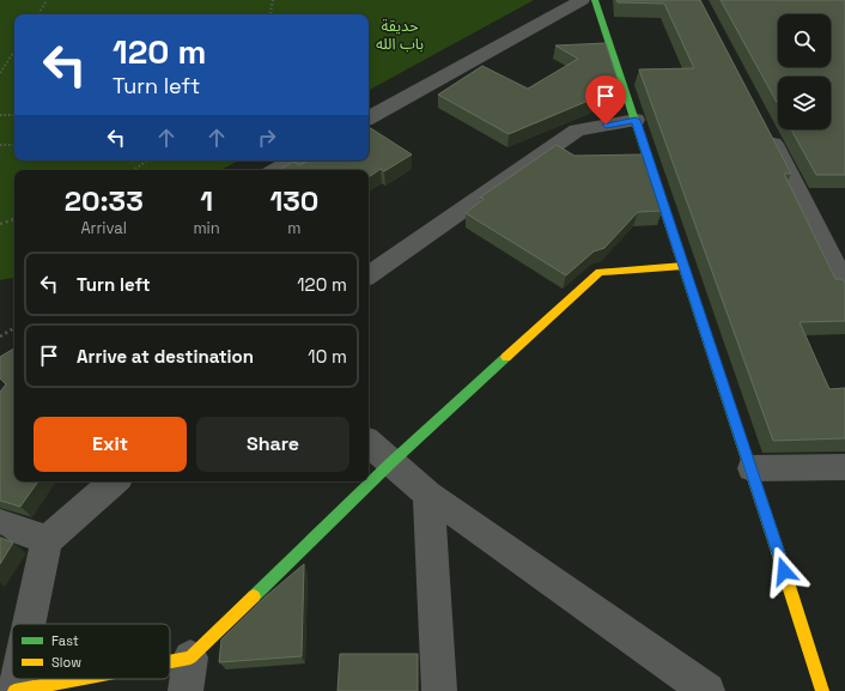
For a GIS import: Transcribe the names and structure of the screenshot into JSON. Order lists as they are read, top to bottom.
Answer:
{
  "parks": ["حديقة باب الله"],
  "legend": ["Fast", "Slow"],
  "page": {
    "turn": ["120 m", "Turn left"],
    "eta": [
      "20:33",
      "Arrival",
      "1",
      "min",
      "130",
      "m"
    ],
    "list": [
      {
        "name": "Turn left",
        "value": "120 m"
      },
      {
        "name": "Arrive at destination",
        "value": "10 m"
      }
    ],
    "buttons": ["Exit", "Share"]
  }
}
